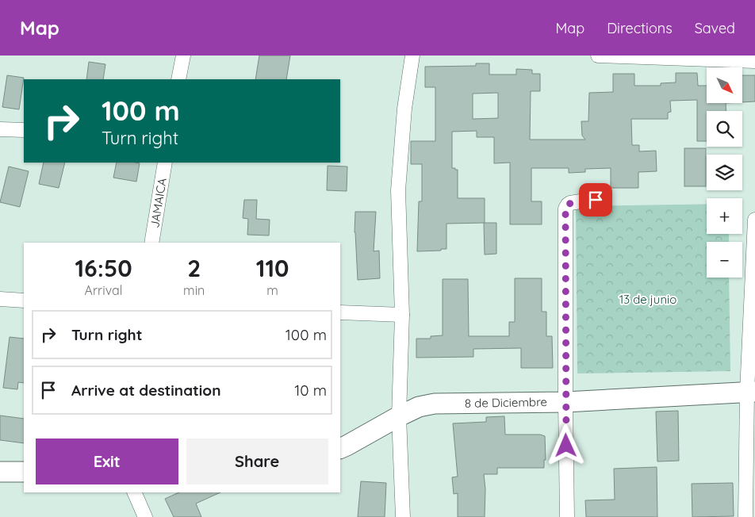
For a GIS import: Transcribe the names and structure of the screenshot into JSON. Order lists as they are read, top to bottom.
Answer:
{
  "streets": {
    "main road": ["8 de Diciembre"],
    "street": ["JAMAICA"]
  },
  "parks": ["13 de junio"],
  "north": "bottom right",
  "page": {
    "header": "Map",
    "nav": ["Map", "Directions", "Saved"],
    "map_buttons": ["+", "−"],
    "turn": ["100 m", "Turn right"],
    "eta": [
      "16:50",
      "Arrival",
      "2",
      "min",
      "110",
      "m"
    ],
    "list": [
      {
        "name": "Turn right",
        "value": "100 m"
      },
      {
        "name": "Arrive at destination",
        "value": "10 m"
      }
    ],
    "buttons": ["Exit", "Share"]
  }
}
